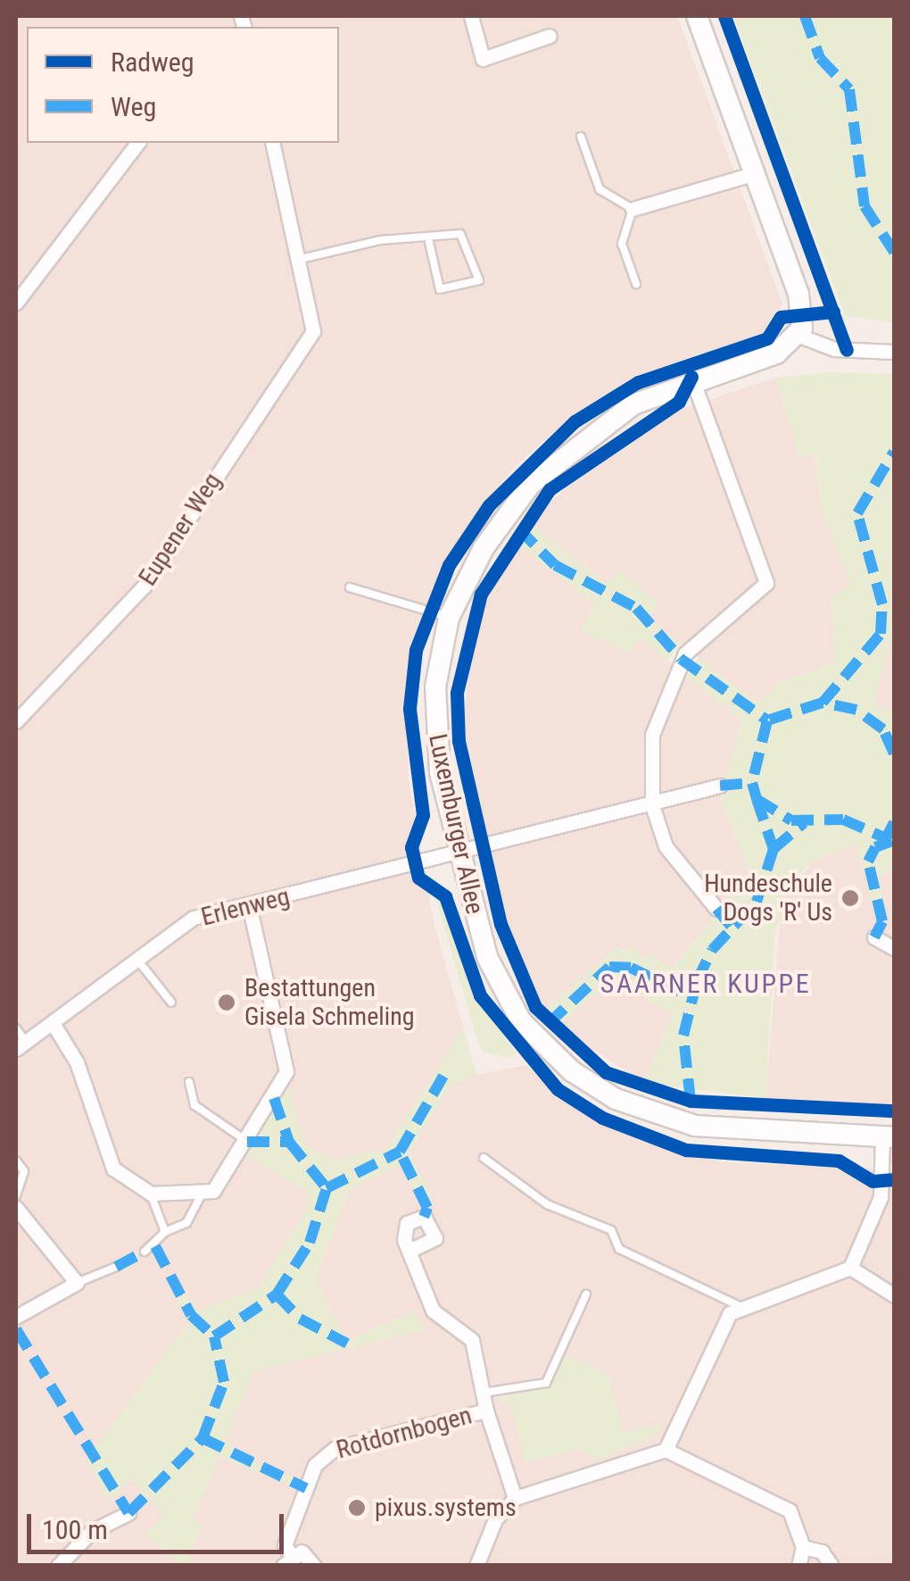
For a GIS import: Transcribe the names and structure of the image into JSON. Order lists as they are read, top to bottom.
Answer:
{
  "streets": {
    "street": [
      "Eupener Weg",
      "Luxemburger Allee",
      "Erlenweg",
      "Rotdornbogen"
    ]
  },
  "crossings": [
    ["Luxemburger Allee", "Erlenweg"]
  ],
  "districts": ["SAARNER KUPPE"],
  "places": ["Hundeschule Dogs 'R' Us", "Bestattungen Gisela Schmeling", "pixus.systems"],
  "legend": ["Radweg", "Weg"],
  "scale_bar": "100 m"
}
